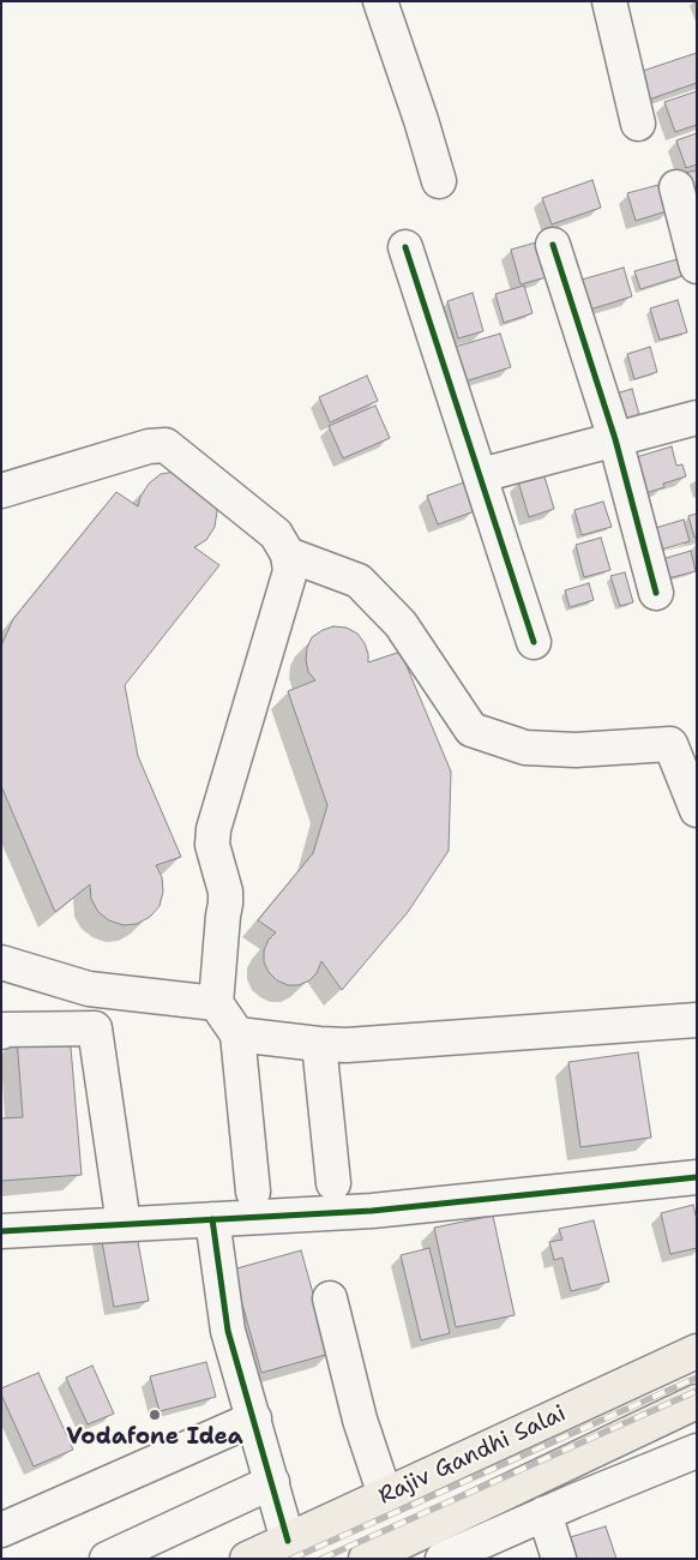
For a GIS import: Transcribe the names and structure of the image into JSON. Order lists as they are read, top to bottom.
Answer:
{
  "streets": {
    "main road": ["Rajiv Gandhi Salai"]
  },
  "places": ["Vodafone Idea"]
}
